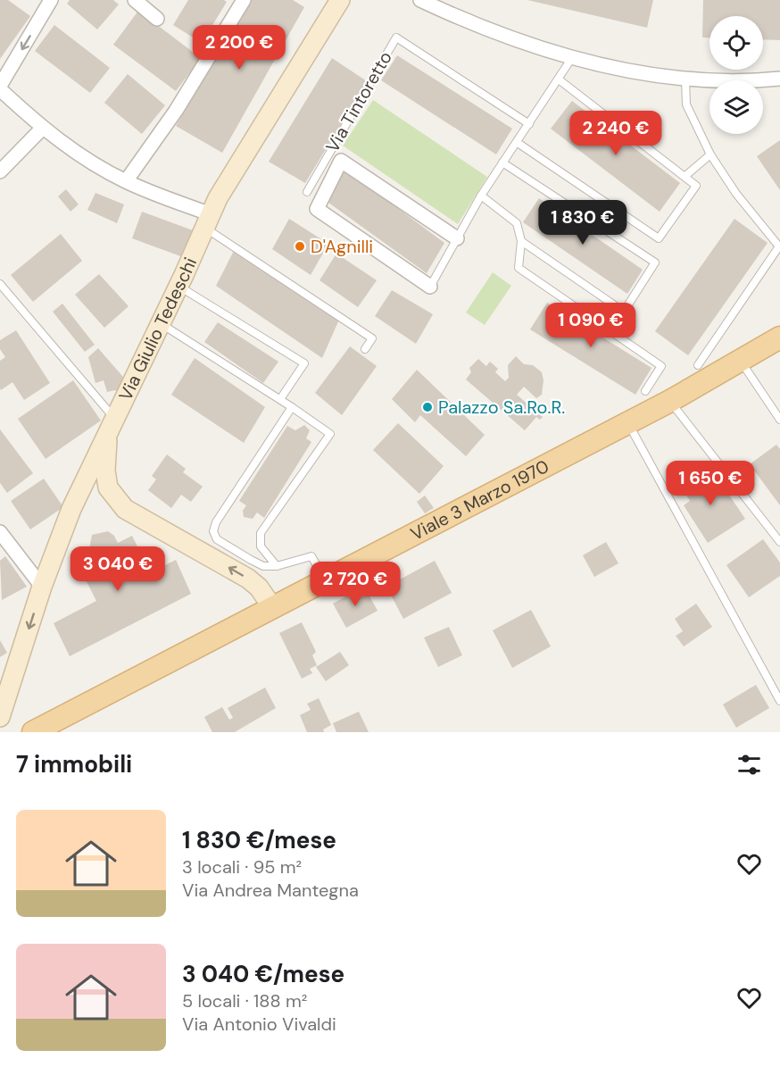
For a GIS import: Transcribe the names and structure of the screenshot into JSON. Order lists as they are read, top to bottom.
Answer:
{
  "streets": {
    "main road": ["Viale 3 Marzo 1970"],
    "street": ["Via Giulio Tedeschi"],
    "lane": ["Via Tintoretto"]
  },
  "places": ["D'Agnilli", "Palazzo Sa.Ro.R."],
  "page": {
    "price": [
      "2 200 €",
      "2 240 €",
      "1 830 €",
      "1 090 €",
      "1 650 €",
      "3 040 €",
      "2 720 €"
    ],
    "heading": "7 immobili",
    "list": [
      {
        "name": "1 830 €/mese",
        "note": "3 locali · 95 m² · Via Andrea Mantegna"
      },
      {
        "name": "3 040 €/mese",
        "note": "5 locali · 188 m² · Via Antonio Vivaldi"
      }
    ]
  }
}
